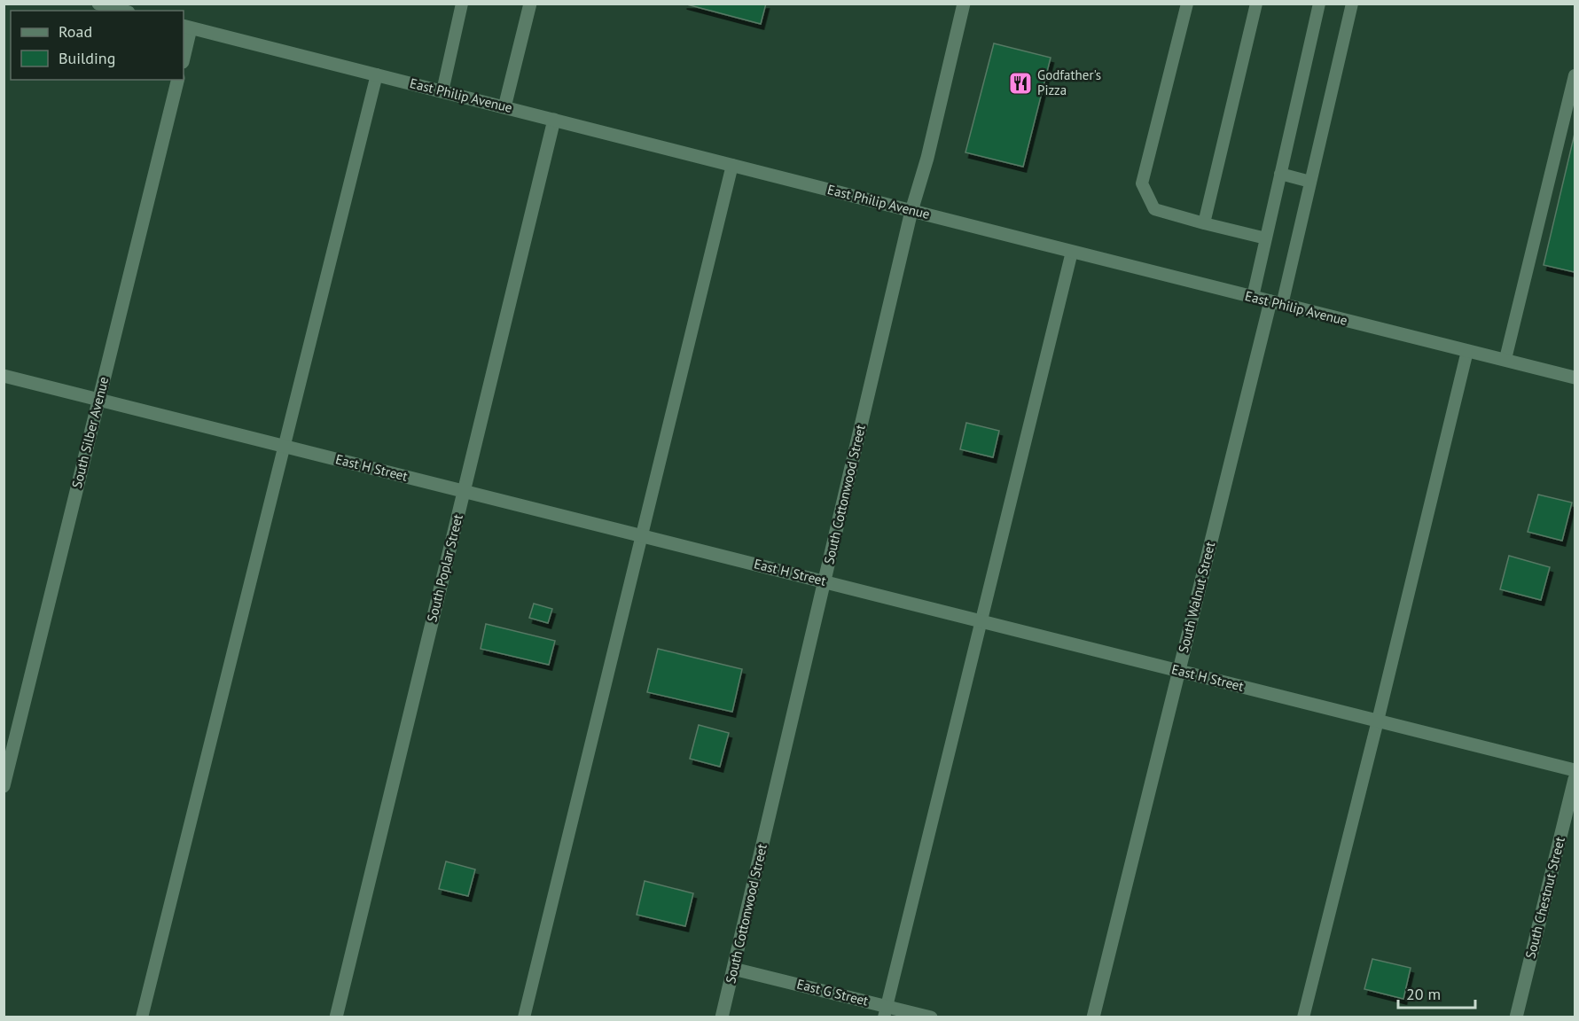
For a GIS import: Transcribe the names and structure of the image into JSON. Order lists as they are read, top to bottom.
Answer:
{
  "streets": {
    "street": [
      "East Philip Avenue",
      "South Silber Avenue",
      "East H Street",
      "South Cottonwood Street",
      "South Poplar Street",
      "South Walnut Street",
      "South Chestnut Street",
      "East G Street"
    ]
  },
  "crossings": [
    ["East Philip Avenue", "South Cottonwood Street"],
    ["East Philip Avenue", "South Poplar Street"],
    ["East Philip Avenue", "South Walnut Street"],
    ["South Silber Avenue", "East H Street"],
    ["East H Street", "South Cottonwood Street"],
    ["East H Street", "South Poplar Street"],
    ["East H Street", "South Walnut Street"],
    ["South Cottonwood Street", "East G Street"]
  ],
  "places": {
    "restaurant": ["Godfather's Pizza"]
  },
  "legend": ["Road", "Building"],
  "scale_bar": "20 m"
}
